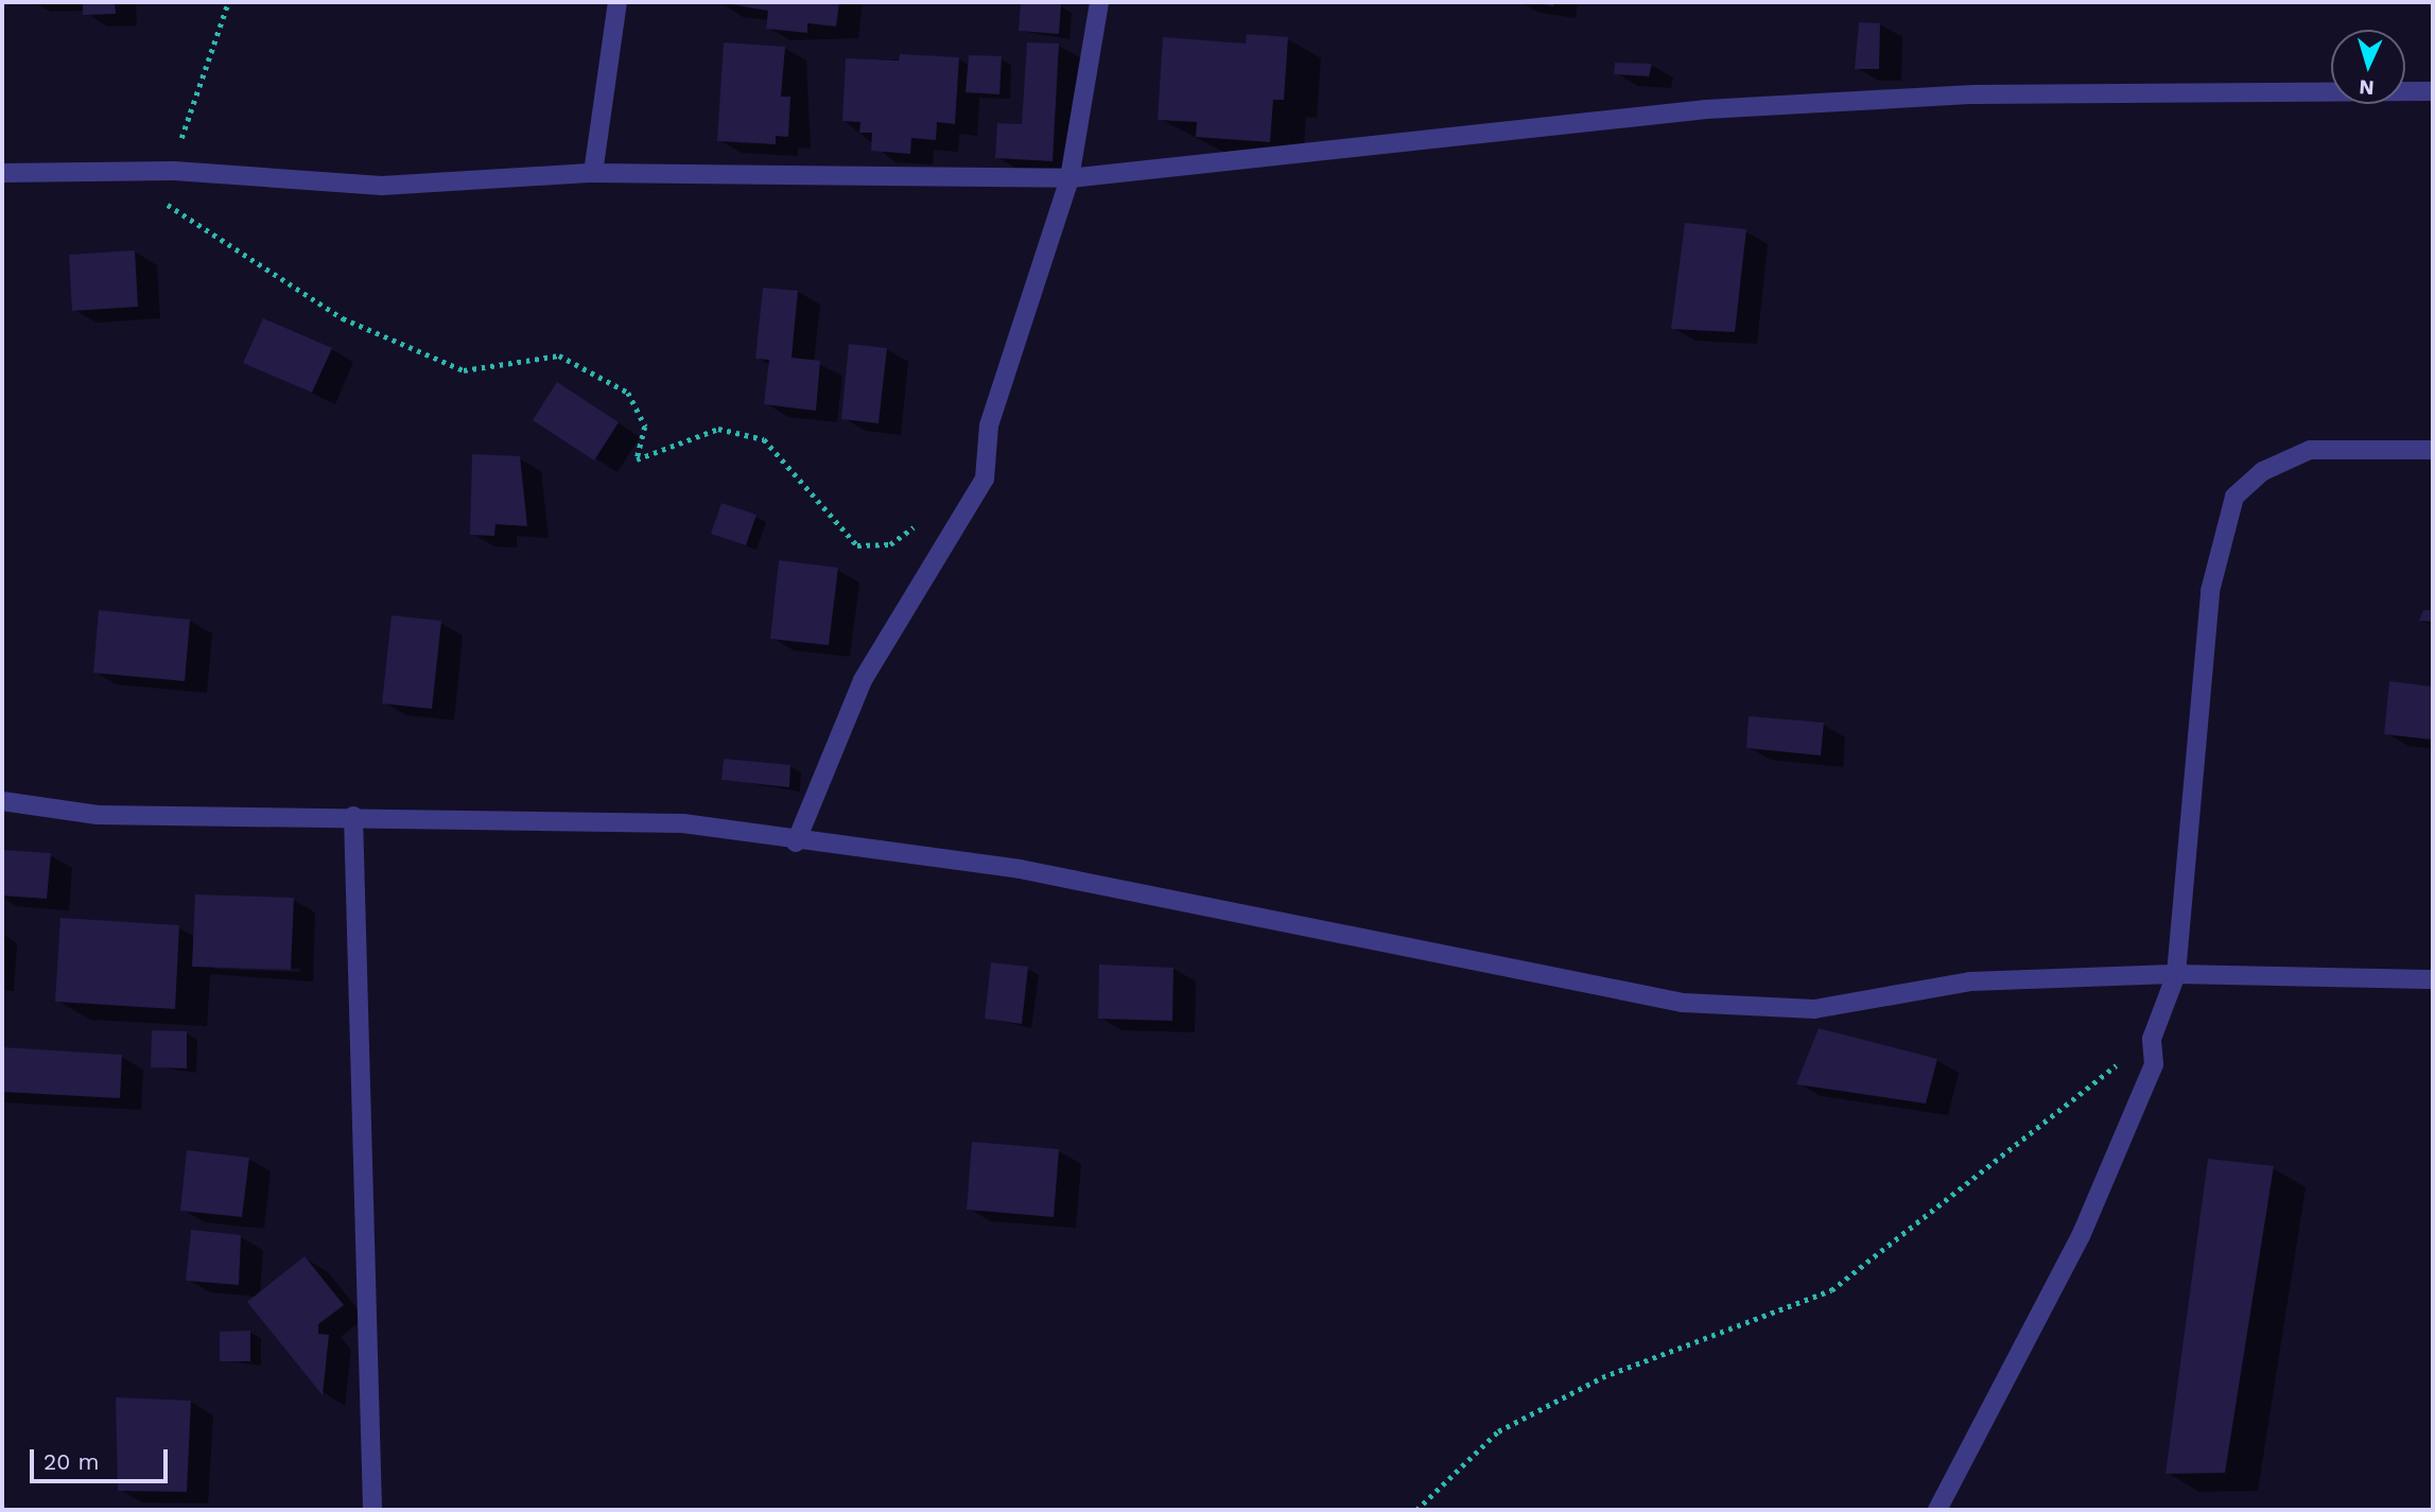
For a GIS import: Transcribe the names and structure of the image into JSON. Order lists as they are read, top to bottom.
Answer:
{
  "scale_bar": "20 m",
  "north": "bottom"
}
